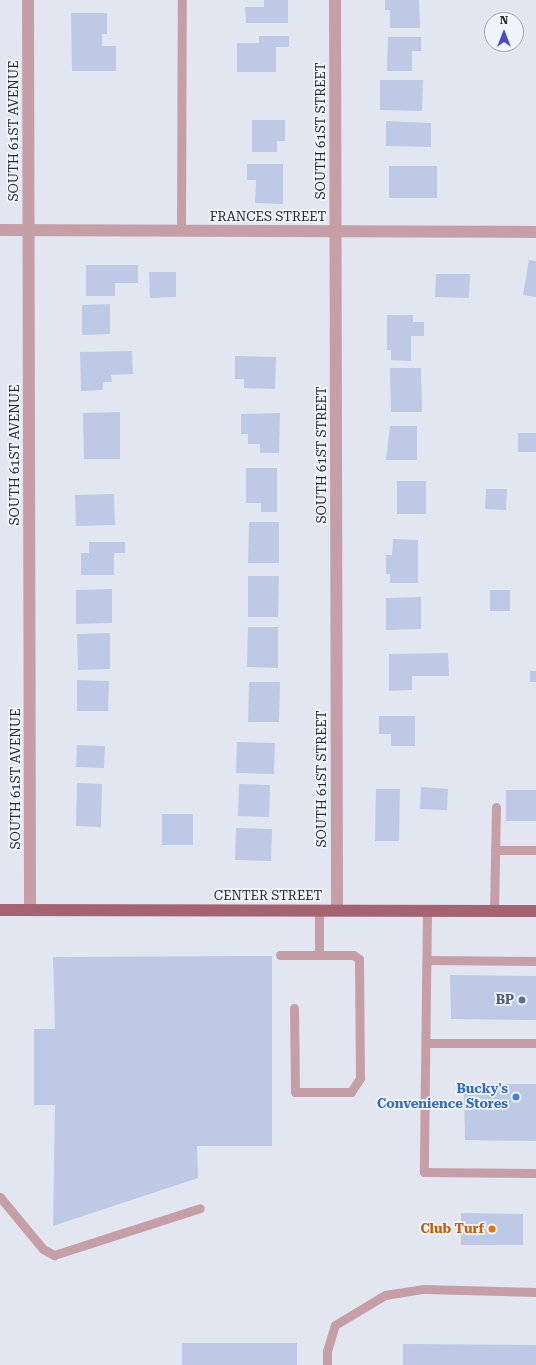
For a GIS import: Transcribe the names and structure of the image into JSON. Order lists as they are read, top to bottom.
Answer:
{
  "streets": {
    "main road": ["CENTER STREET"],
    "street": ["SOUTH 61ST AVENUE", "SOUTH 61ST STREET", "FRANCES STREET"]
  },
  "crossings": [
    ["SOUTH 61ST AVENUE", "FRANCES STREET"],
    ["SOUTH 61ST AVENUE", "CENTER STREET"],
    ["SOUTH 61ST STREET", "FRANCES STREET"],
    ["SOUTH 61ST STREET", "CENTER STREET"]
  ],
  "places": ["BP", "Bucky's Convenience Stores", "Club Turf"],
  "north": "top"
}
